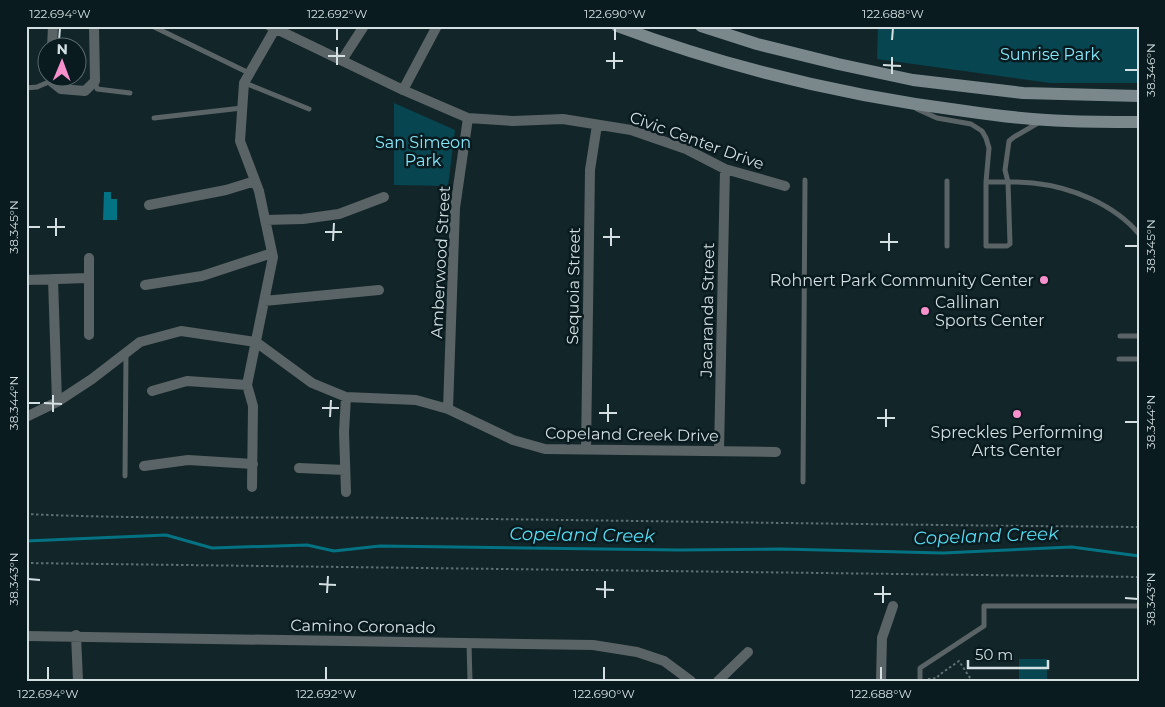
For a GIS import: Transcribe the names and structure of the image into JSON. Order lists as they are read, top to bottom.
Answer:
{
  "streets": {
    "street": [
      "Civic Center Drive",
      "Amberwood Street",
      "Sequoia Street",
      "Jacaranda Street",
      "Copeland Creek Drive",
      "Camino Coronado"
    ]
  },
  "crossings": [
    ["Civic Center Drive", "Amberwood Street"],
    ["Civic Center Drive", "Sequoia Street"],
    ["Civic Center Drive", "Jacaranda Street"],
    ["Amberwood Street", "Copeland Creek Drive"],
    ["Sequoia Street", "Copeland Creek Drive"],
    ["Jacaranda Street", "Copeland Creek Drive"]
  ],
  "water": ["Copeland Creek"],
  "parks": ["Sunrise Park", "San Simeon Park"],
  "places": ["Rohnert Park Community Center", "Callinan Sports Center", "Spreckles Performing Arts Center"],
  "scale_bar": "50 m",
  "north": "top",
  "coordinates": [
    "122.694°W",
    "122.692°W",
    "122.690°W",
    "122.688°W",
    "38.346°N",
    "38.345°N",
    "38.344°N",
    "38.343°N"
  ]
}
